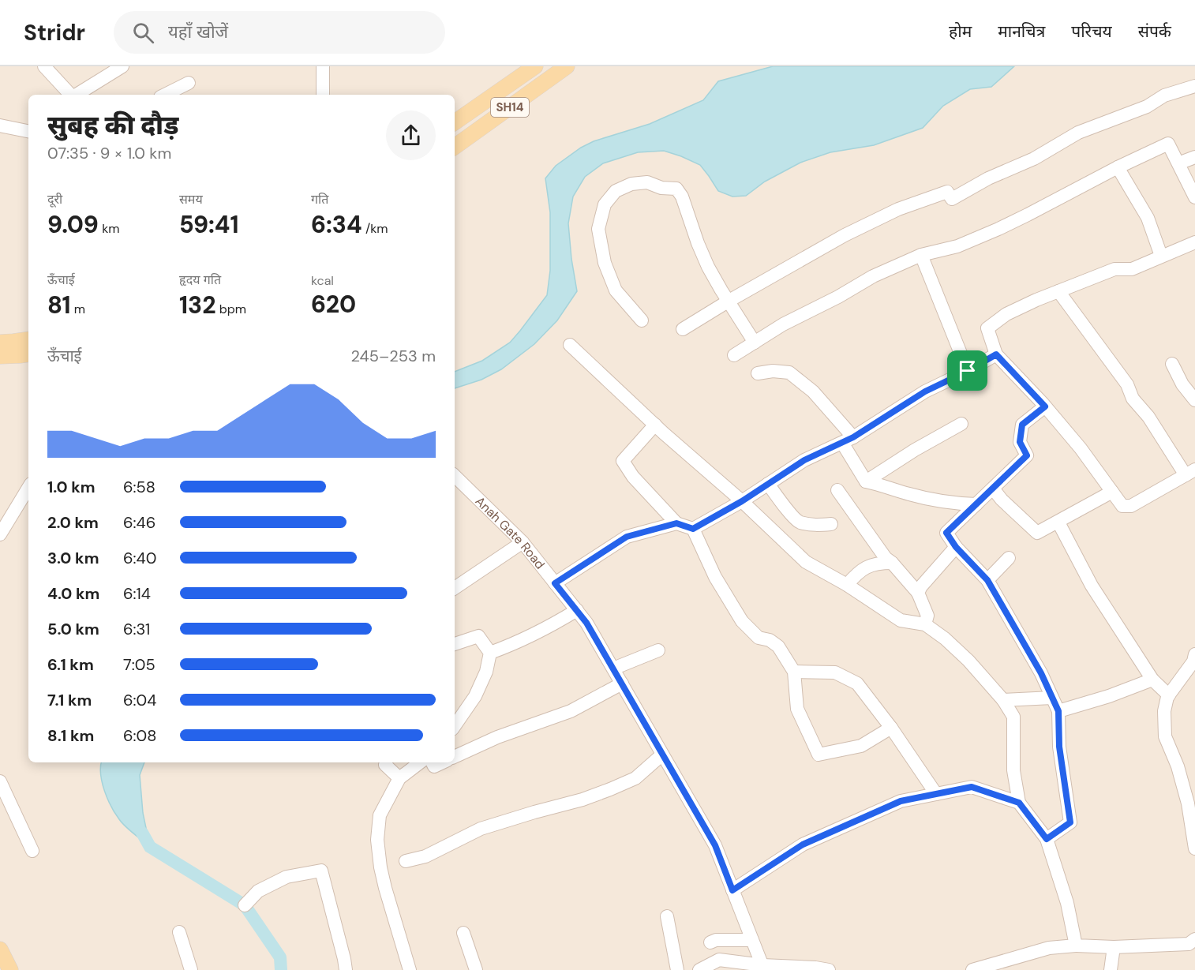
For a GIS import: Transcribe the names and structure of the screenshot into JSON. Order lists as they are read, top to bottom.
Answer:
{
  "streets": {
    "main road": ["SH14"],
    "street": ["Anah Gate Road"]
  },
  "page": {
    "header": "Stridr",
    "search": "यहाँ खोजें",
    "nav": [
      "होम",
      "मानचित्र",
      "परिचय",
      "संपर्क"
    ],
    "heading": ["सुबह की दौड़", "07:35 · 9 × 1.0 km"],
    "stats": [
      ["दूरी", "9.09 km"],
      ["समय", "59:41"],
      ["गति", "6:34 /km"],
      ["ऊँचाई", "81 m"],
      ["हृदय गति", "132 bpm"],
      ["kcal", "620"]
    ],
    "chart": ["ऊँचाई", "245–253 m"],
    "list": [
      {
        "name": "1.0 km",
        "note": "6:58"
      },
      {
        "name": "2.0 km",
        "note": "6:46"
      },
      {
        "name": "3.0 km",
        "note": "6:40"
      },
      {
        "name": "4.0 km",
        "note": "6:14"
      },
      {
        "name": "5.0 km",
        "note": "6:31"
      },
      {
        "name": "6.1 km",
        "note": "7:05"
      },
      {
        "name": "7.1 km",
        "note": "6:04"
      },
      {
        "name": "8.1 km",
        "note": "6:08"
      }
    ]
  }
}
